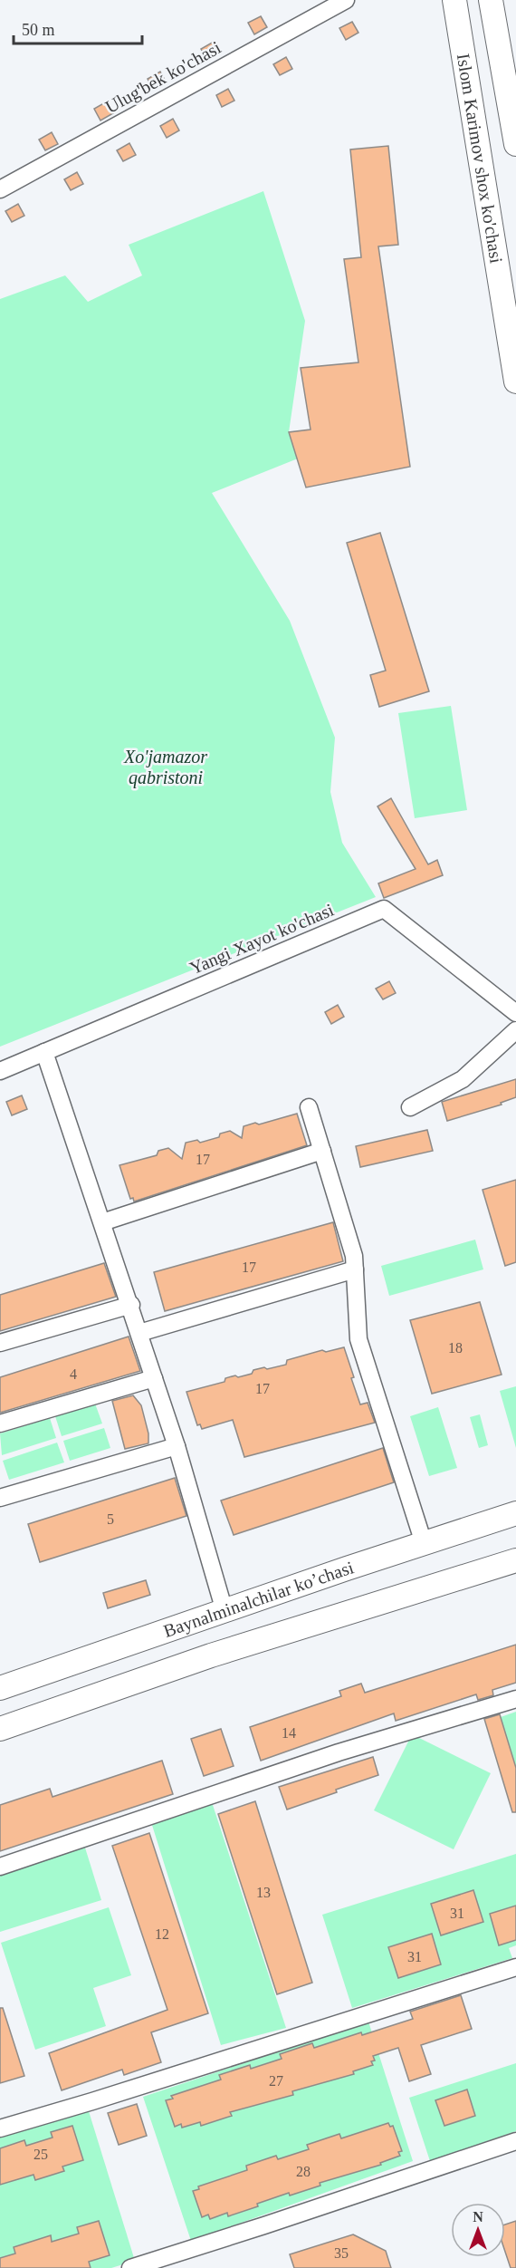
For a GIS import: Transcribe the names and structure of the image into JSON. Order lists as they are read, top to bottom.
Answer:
{
  "streets": {
    "main road": ["Islom Karimov shox ko'chasi", "Baynalminalchilar ko’chasi"],
    "street": ["Ulug'bek ko'chasi", "Yangi Xayot ko'chasi"]
  },
  "parks": ["Xo'jamazor qabristoni"],
  "house_numbers": [
    "17",
    "17",
    "18",
    "4",
    "17",
    "5",
    "14",
    "13",
    "31",
    "12",
    "31",
    "27",
    "25",
    "28",
    "35"
  ],
  "scale_bar": "50 m",
  "north": "top"
}
